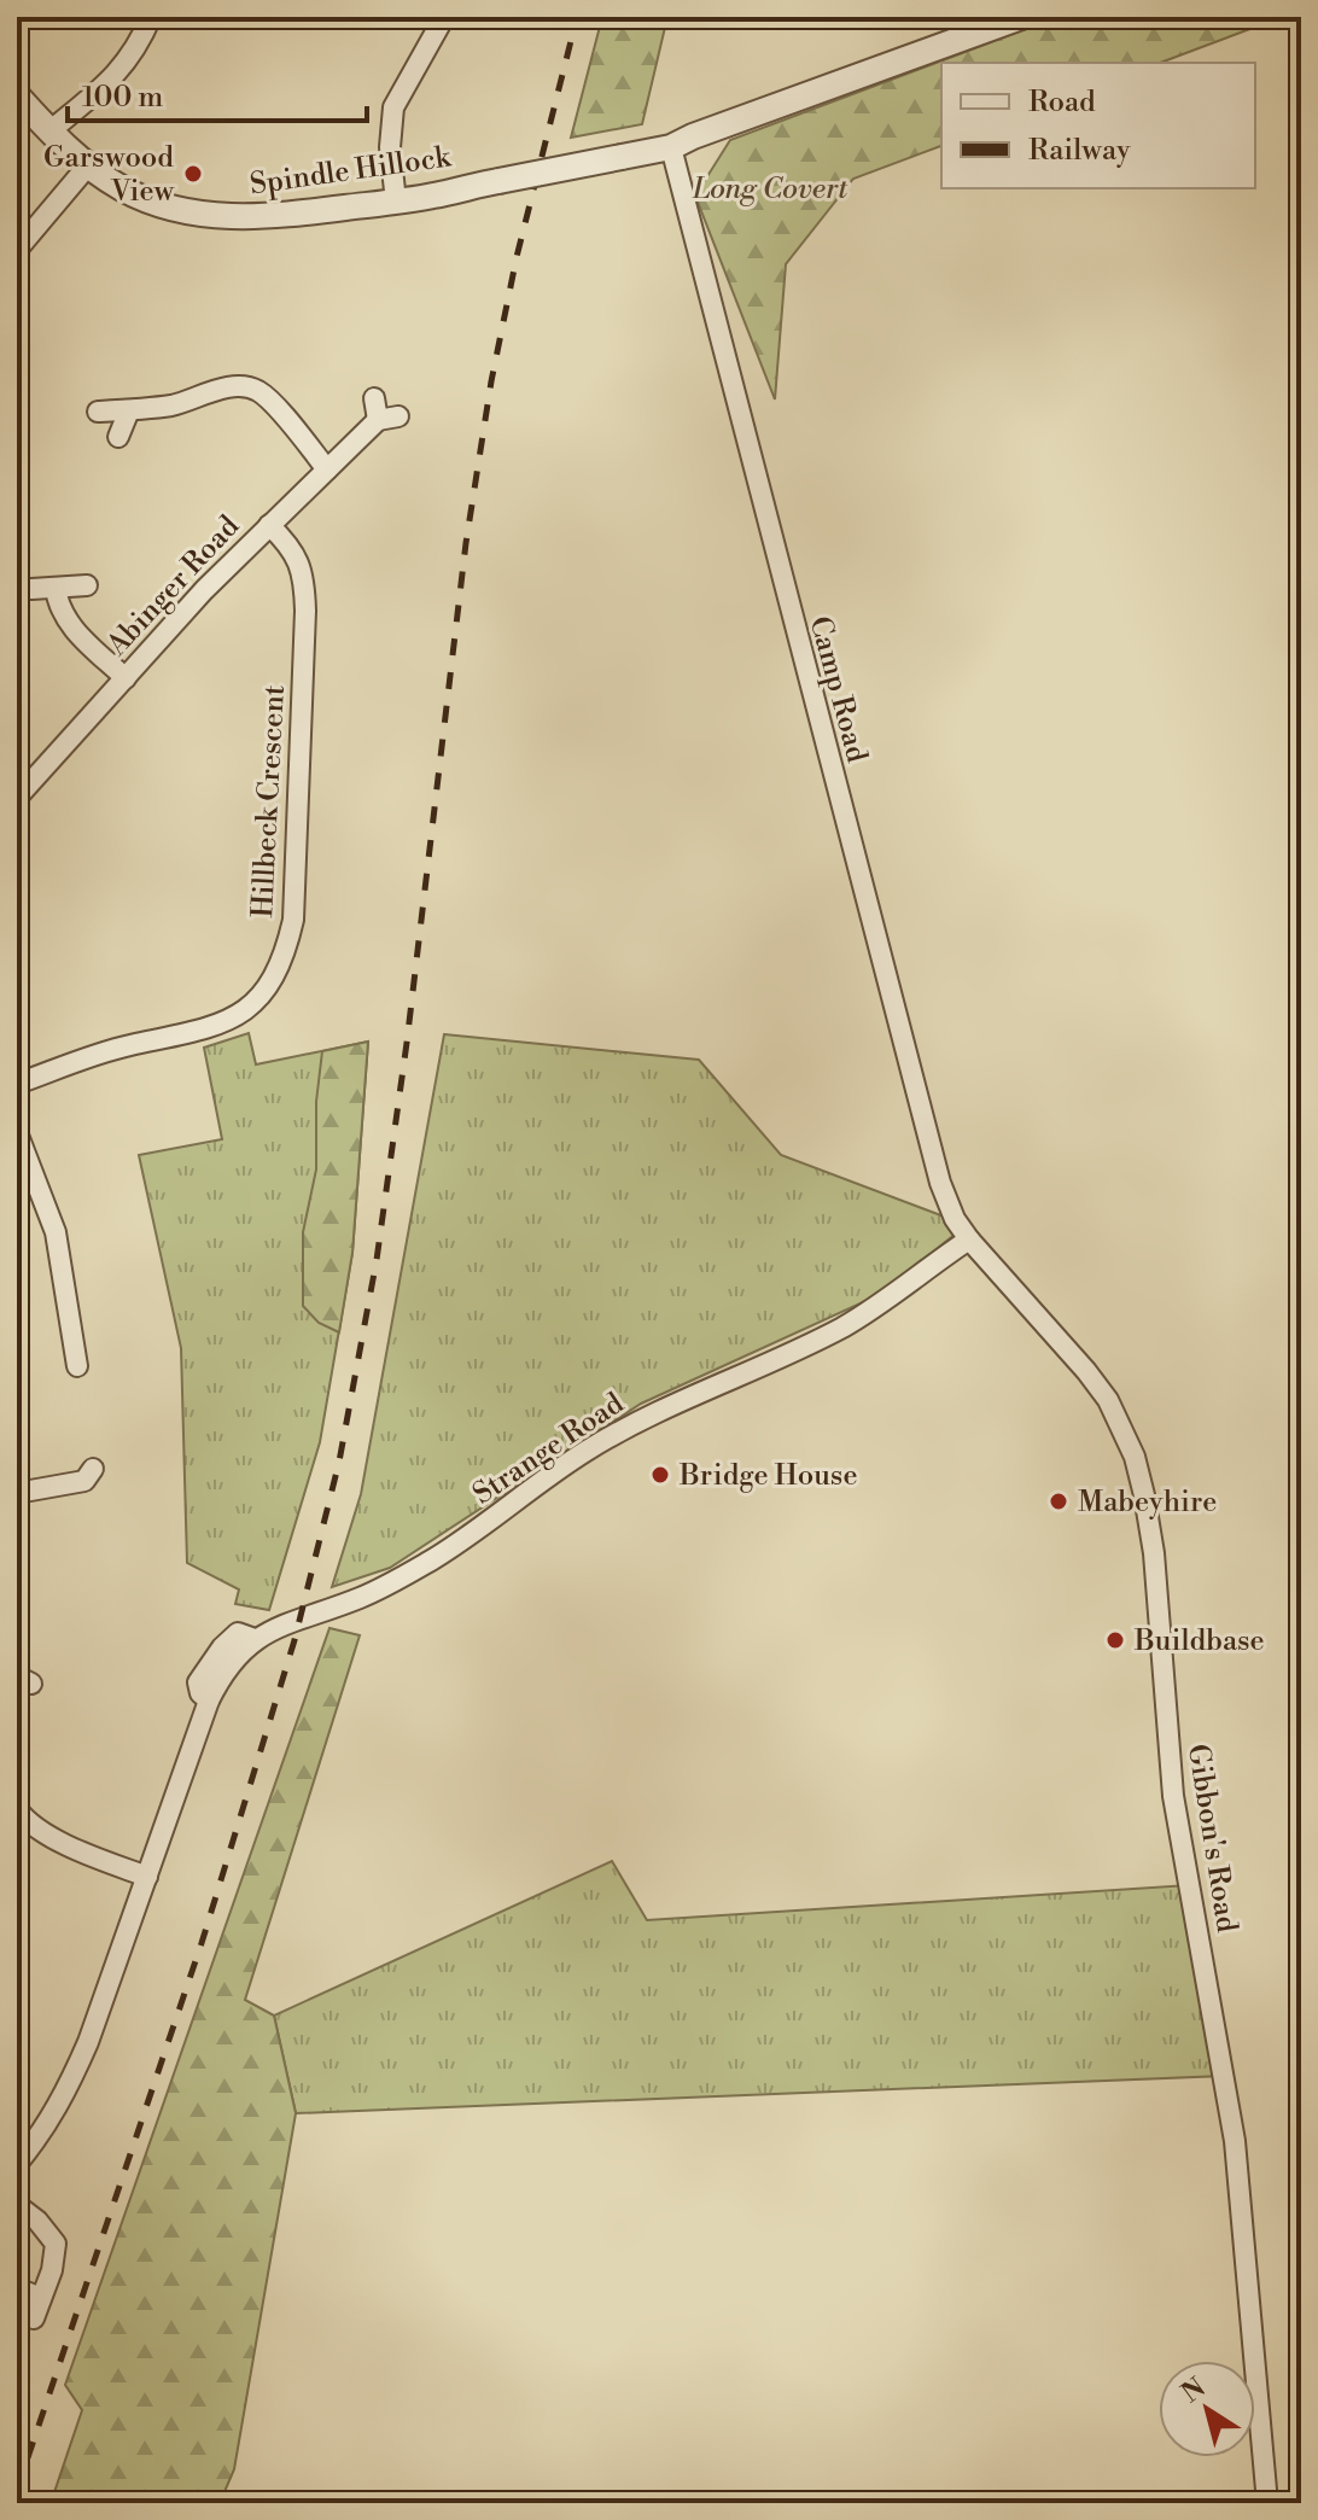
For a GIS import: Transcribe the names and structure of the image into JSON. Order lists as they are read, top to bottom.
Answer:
{
  "streets": {
    "street": [
      "Spindle Hillock",
      "Abinger Road",
      "Camp Road",
      "Hillbeck Crescent",
      "Strange Road",
      "Gibbon's Road"
    ]
  },
  "crossings": [
    ["Spindle Hillock", "Camp Road"],
    ["Abinger Road", "Hillbeck Crescent"],
    ["Camp Road", "Strange Road"],
    ["Camp Road", "Gibbon's Road"],
    ["Strange Road", "Gibbon's Road"]
  ],
  "parks": ["Long Covert"],
  "places": [
    "Garswood View",
    "Bridge House",
    "Mabeyhire",
    "Buildbase"
  ],
  "legend": ["Road", "Railway"],
  "scale_bar": "100 m",
  "north": "top left"
}
